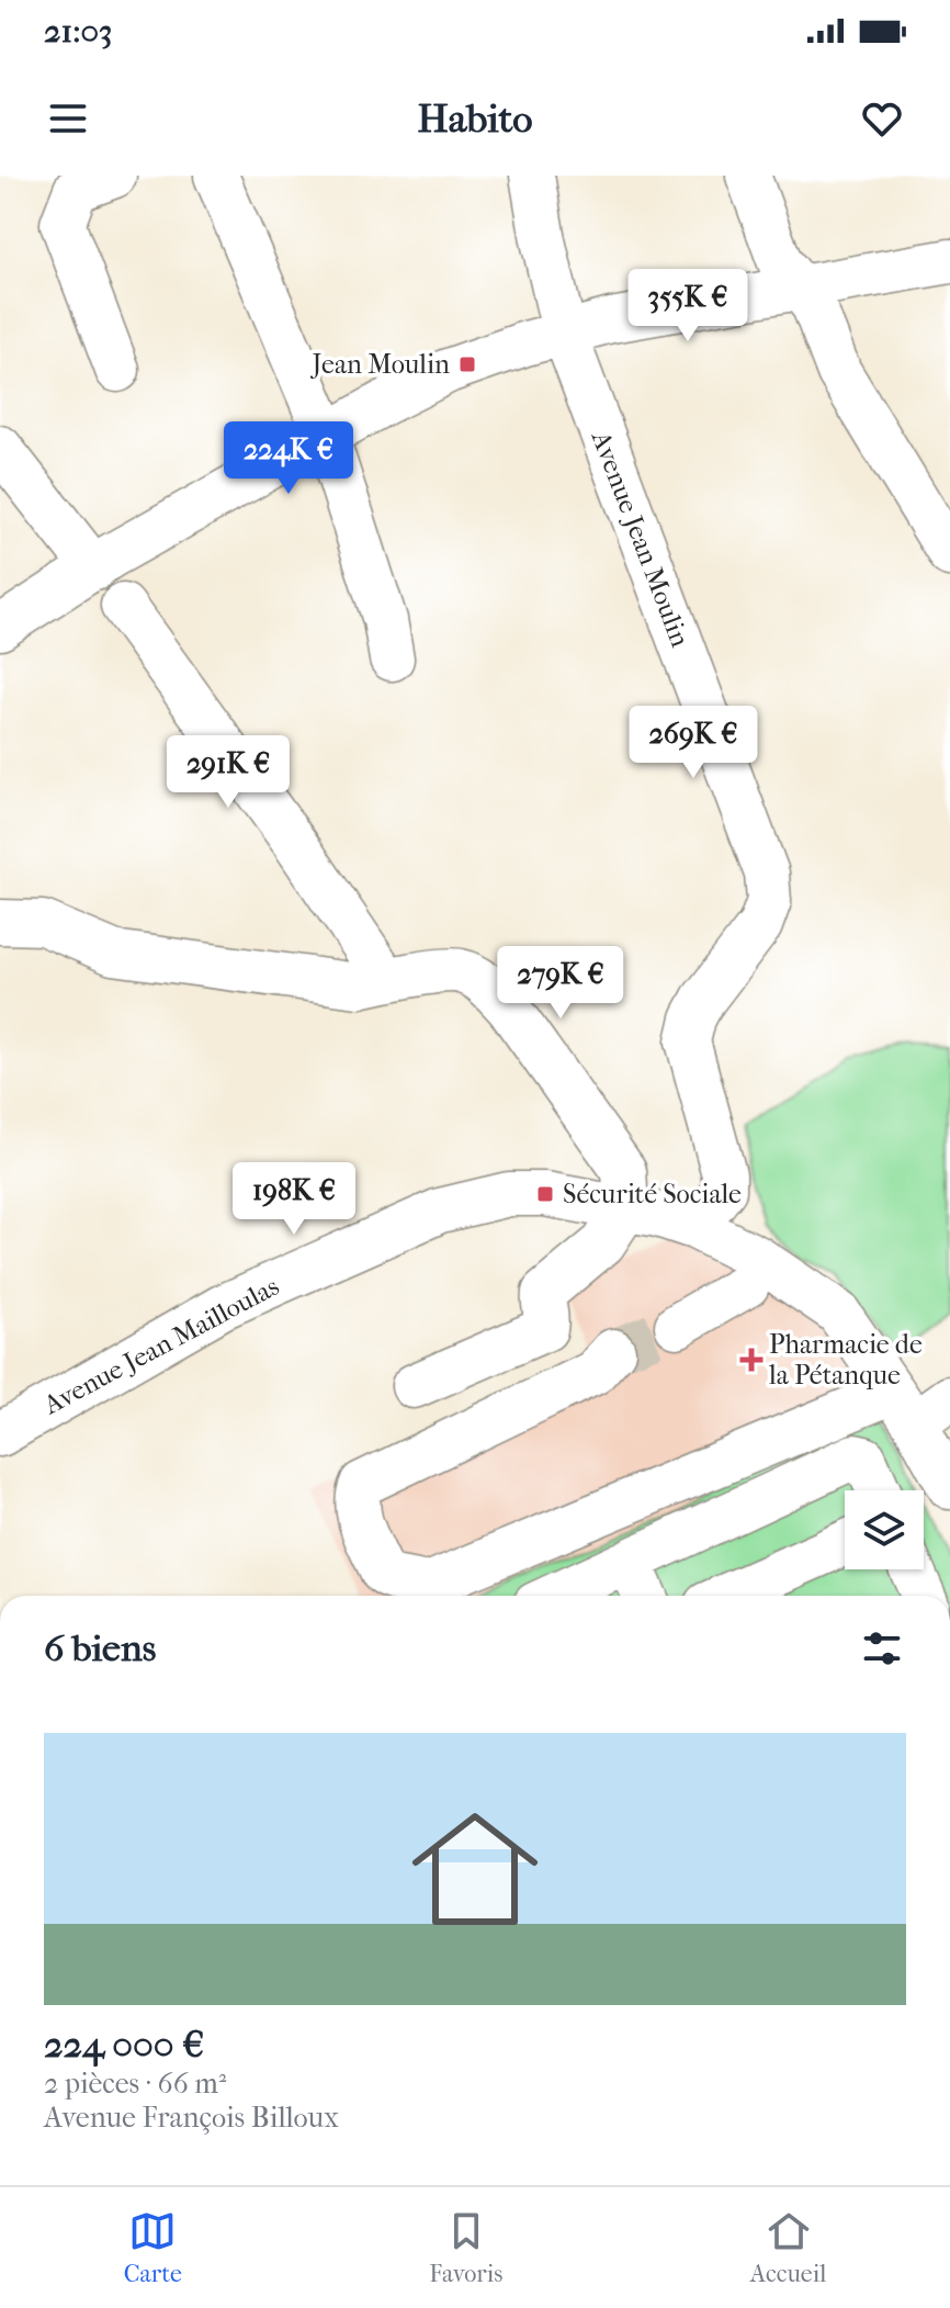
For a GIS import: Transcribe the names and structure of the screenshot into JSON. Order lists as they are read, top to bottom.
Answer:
{
  "streets": {
    "street": ["Avenue Jean Moulin", "Avenue Jean Mailloulas"]
  },
  "crossings": [
    ["Avenue Jean Moulin", "Avenue Jean Mailloulas"]
  ],
  "places": {
    "transit": ["Jean Moulin", "Sécurité Sociale"],
    "health": ["Pharmacie de la Pétanque"]
  },
  "page": {
    "status": "21:03",
    "header": "Habito",
    "price": [
      "355K €",
      "224K €",
      "269K €",
      "291K €",
      "279K €",
      "198K €"
    ],
    "heading": "6 biens",
    "list": [
      {
        "name": "224 000 €",
        "note": "2 pièces · 66 m² · Avenue François Billoux"
      }
    ],
    "tabs": ["Carte", "Favoris", "Accueil"]
  }
}
